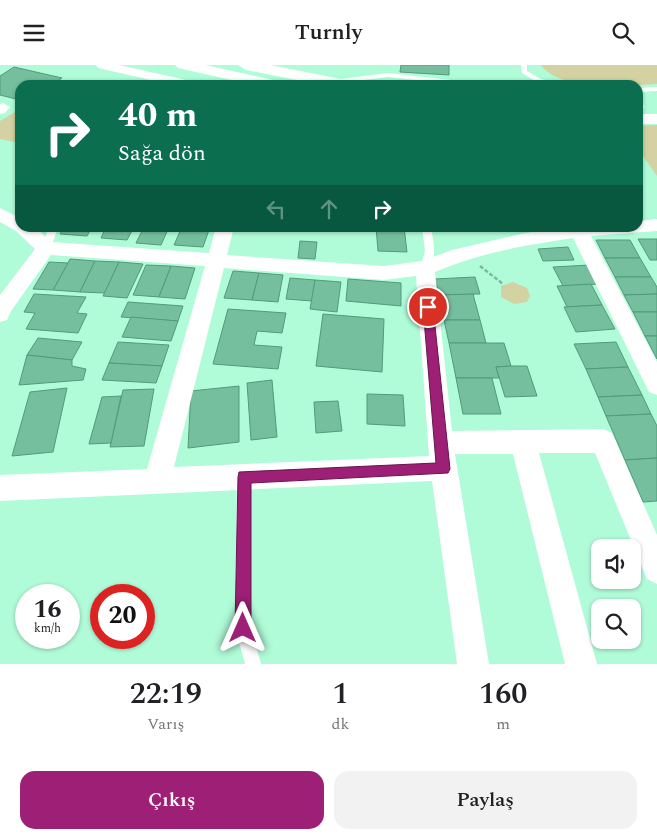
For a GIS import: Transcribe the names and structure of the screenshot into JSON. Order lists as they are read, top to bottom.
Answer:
{
  "page": {
    "header": "Turnly",
    "turn": ["40 m", "Sağa dön"],
    "speed": "16 km/h",
    "limit": "20",
    "eta": [
      "22:19",
      "Varış",
      "1",
      "dk",
      "160",
      "m"
    ],
    "buttons": ["Çıkış", "Paylaş"]
  }
}
